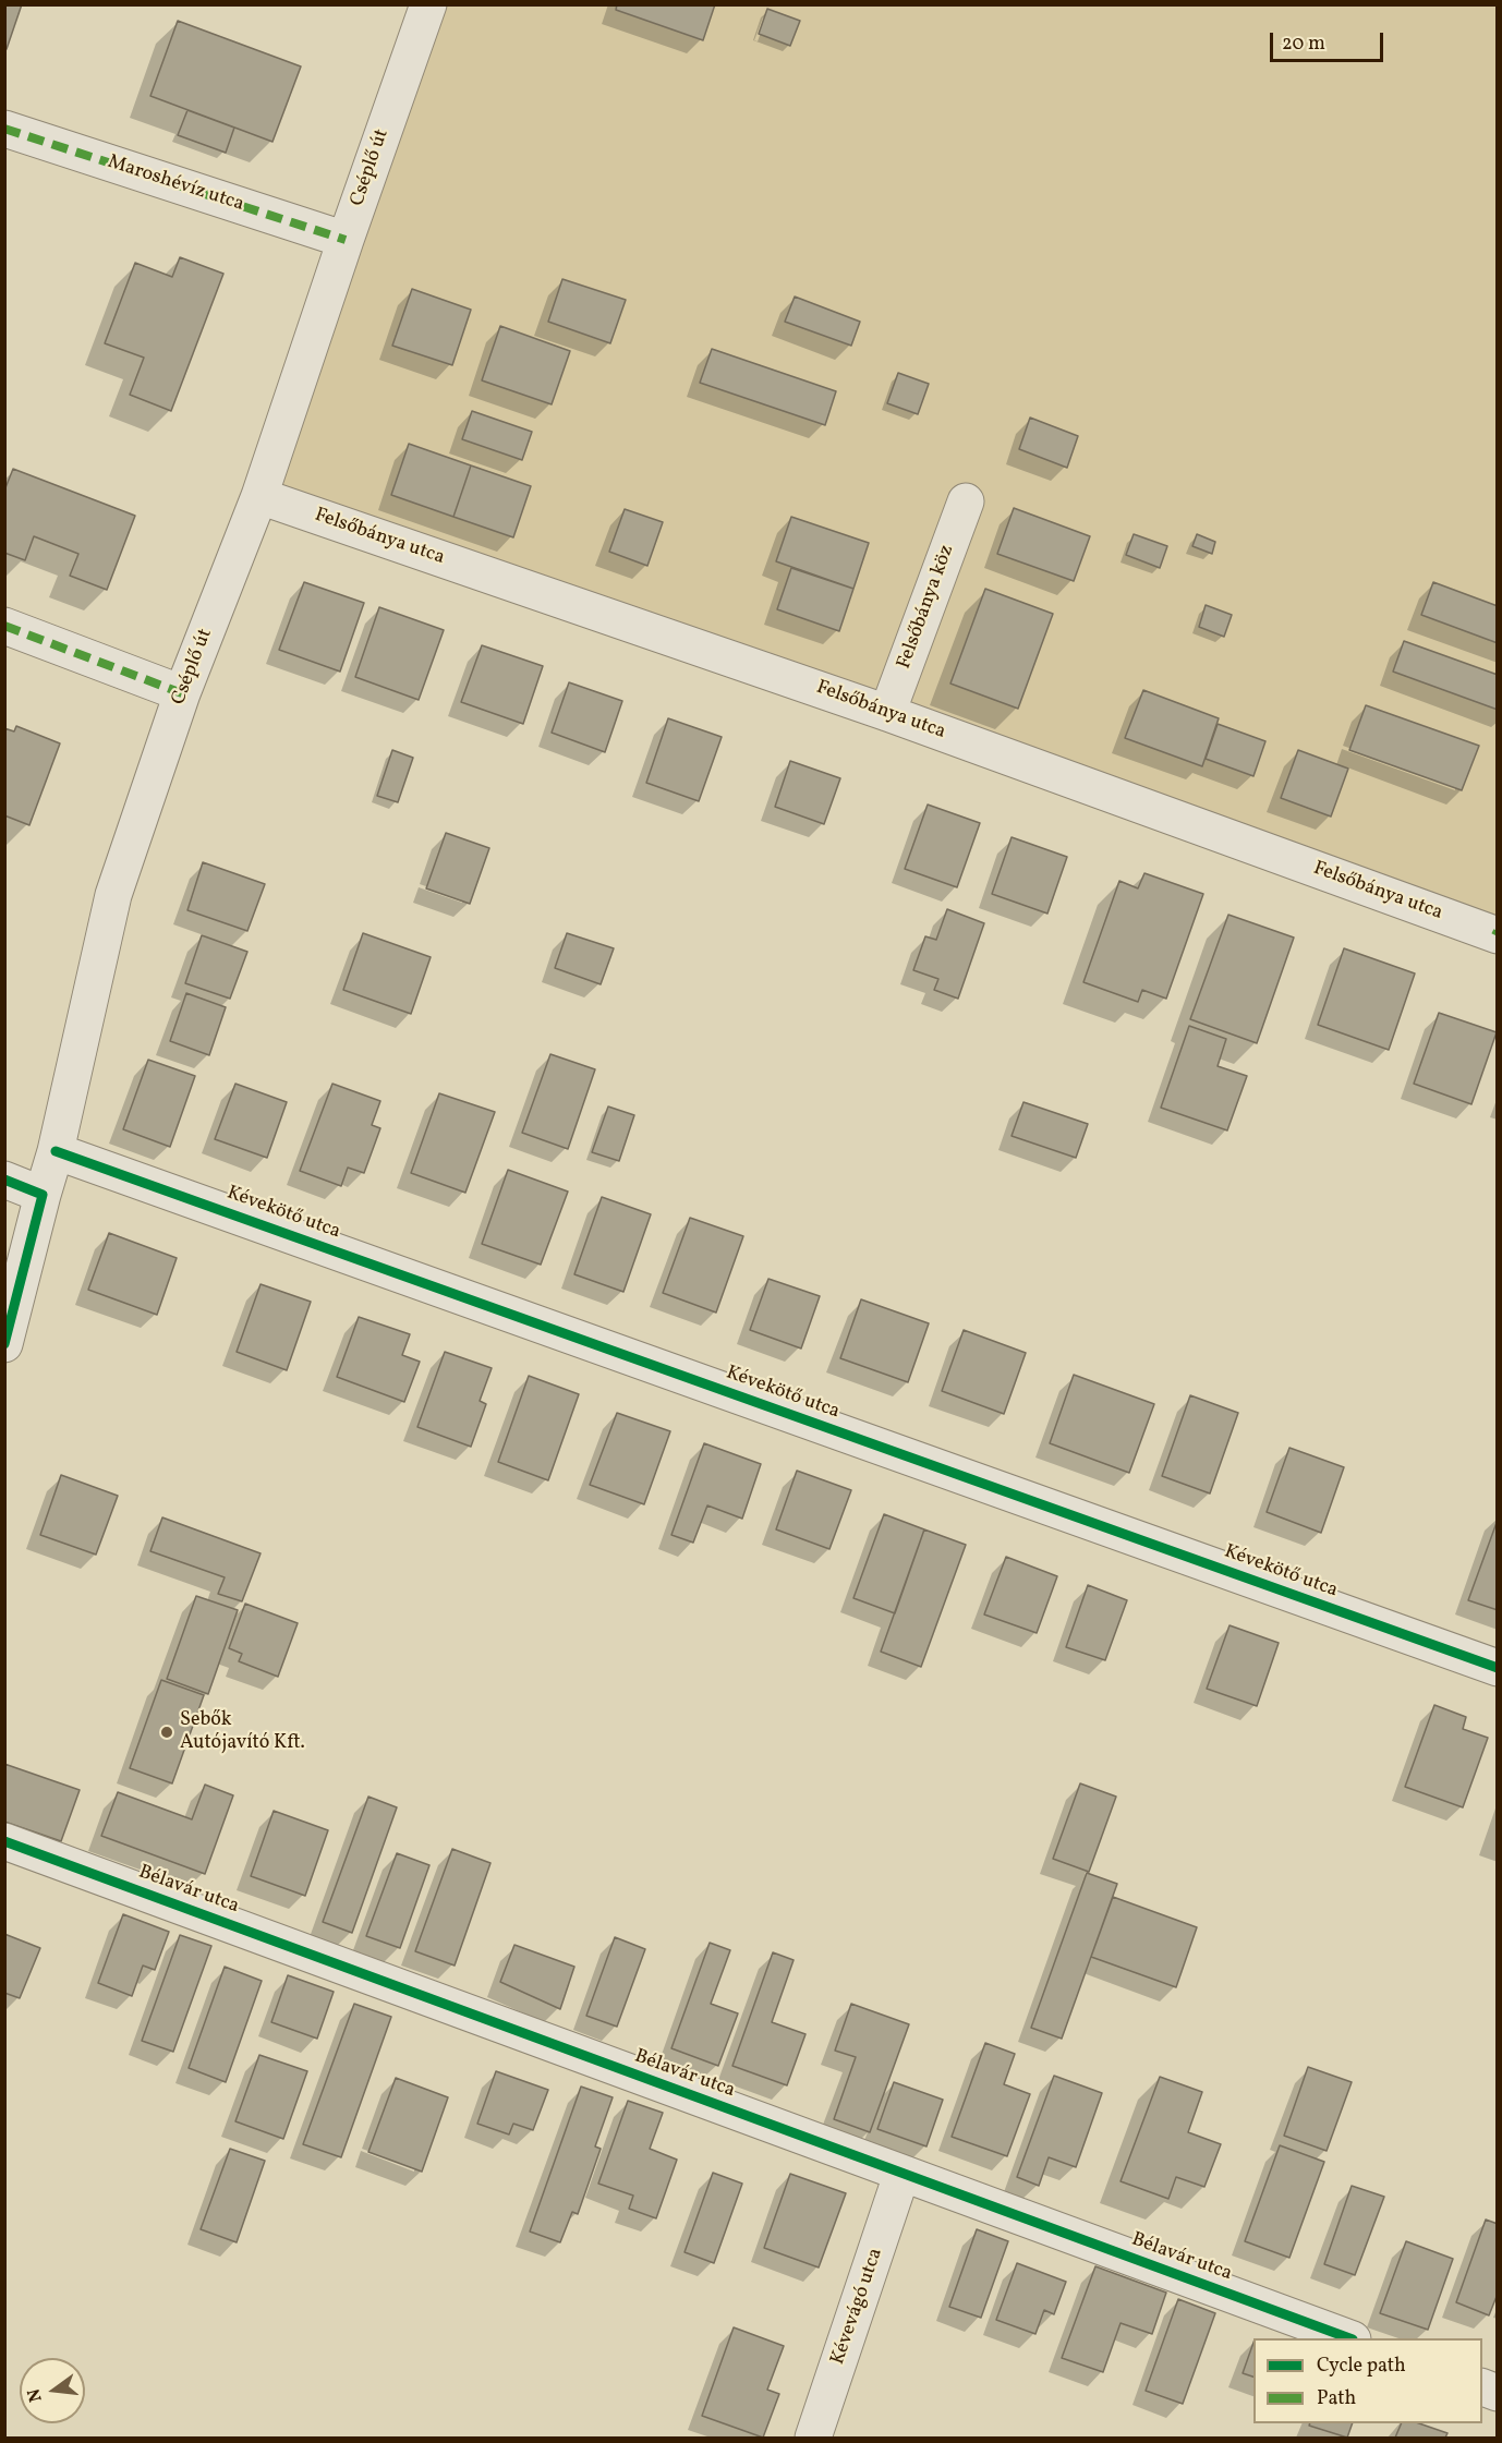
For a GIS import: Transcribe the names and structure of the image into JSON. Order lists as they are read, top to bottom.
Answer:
{
  "streets": {
    "street": [
      "Cséplő út",
      "Maroshévíz utca",
      "Felsőbánya utca",
      "Felsőbánya köz",
      "Kévekötő utca",
      "Bélavár utca",
      "Kévevágó utca"
    ]
  },
  "crossings": [
    ["Cséplő út", "Maroshévíz utca"],
    ["Cséplő út", "Felsőbánya utca"],
    ["Cséplő út", "Kévekötő utca"],
    ["Felsőbánya utca", "Felsőbánya köz"],
    ["Bélavár utca", "Kévevágó utca"]
  ],
  "places": ["Sebők Autójavító Kft."],
  "legend": ["Cycle path", "Path"],
  "scale_bar": "20 m",
  "north": "left"
}
